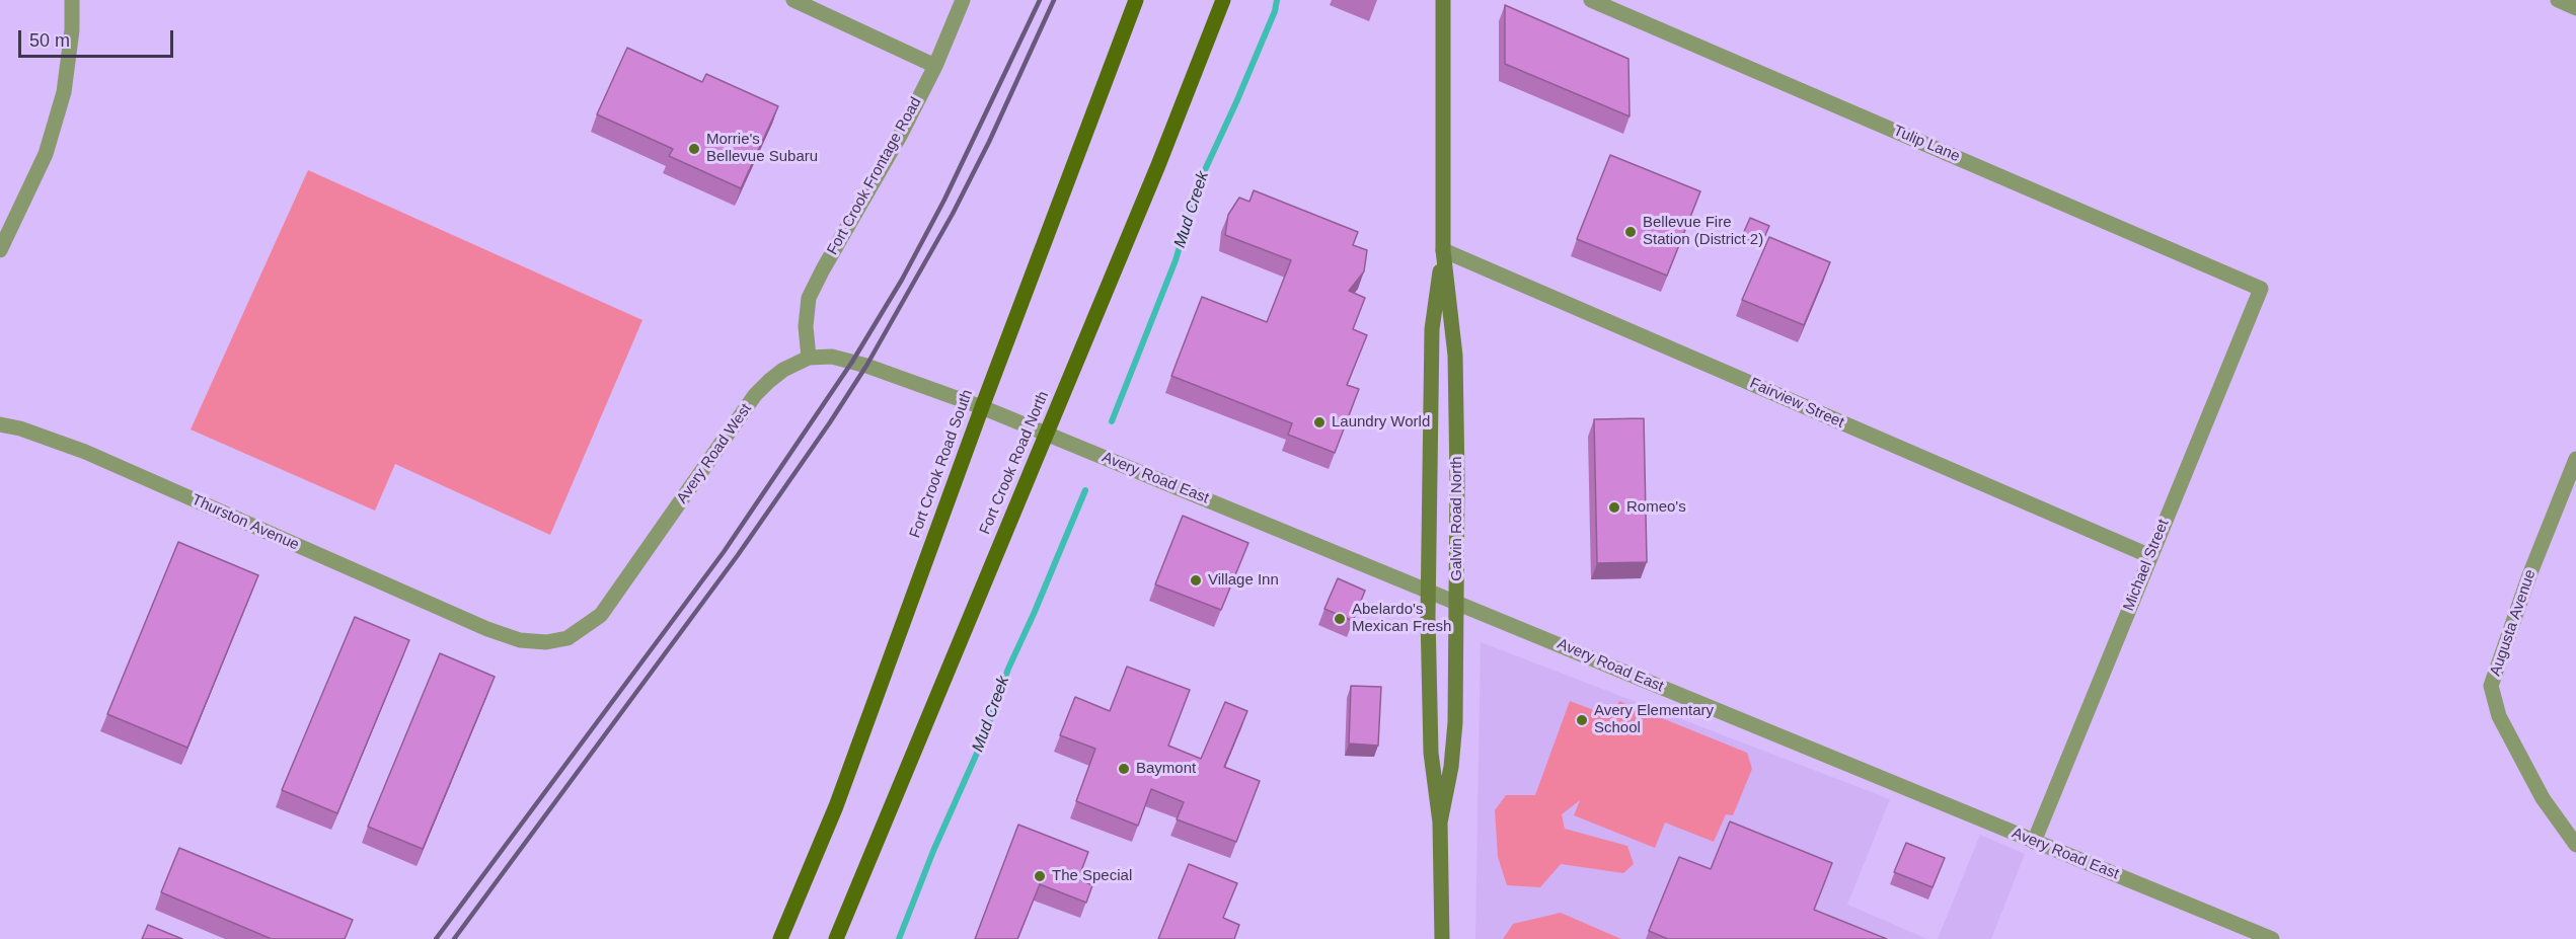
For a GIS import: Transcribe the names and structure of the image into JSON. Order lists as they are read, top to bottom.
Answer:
{
  "streets": {
    "main road": ["Fort Crook Road North", "Fort Crook Road South", "Galvin Road North"],
    "street": [
      "Tulip Lane",
      "Fort Crook Frontage Road",
      "Fairview Street",
      "Avery Road West",
      "Avery Road East",
      "Thurston Avenue",
      "Michael Street",
      "Augusta Avenue"
    ]
  },
  "crossings": [
    ["Tulip Lane", "Michael Street"],
    ["Fort Crook Frontage Road", "Avery Road West"],
    ["Fairview Street", "Galvin Road North"],
    ["Fairview Street", "Michael Street"],
    ["Avery Road West", "Fort Crook Road South"],
    ["Avery Road West", "Avery Road East"],
    ["Avery Road West", "Thurston Avenue"],
    ["Fort Crook Road North", "Avery Road East"],
    ["Fort Crook Road South", "Avery Road East"],
    ["Avery Road East", "Galvin Road North"],
    ["Avery Road East", "Michael Street"]
  ],
  "water": ["Mud Creek"],
  "places": [
    "Morrie's Bellevue Subaru",
    "Bellevue Fire Station (District 2)",
    "Laundry World",
    "Romeo's",
    "Village Inn",
    "Abelardo's Mexican Fresh",
    "Avery Elementary School",
    "Baymont",
    "The Special"
  ],
  "scale_bar": "50 m"
}
